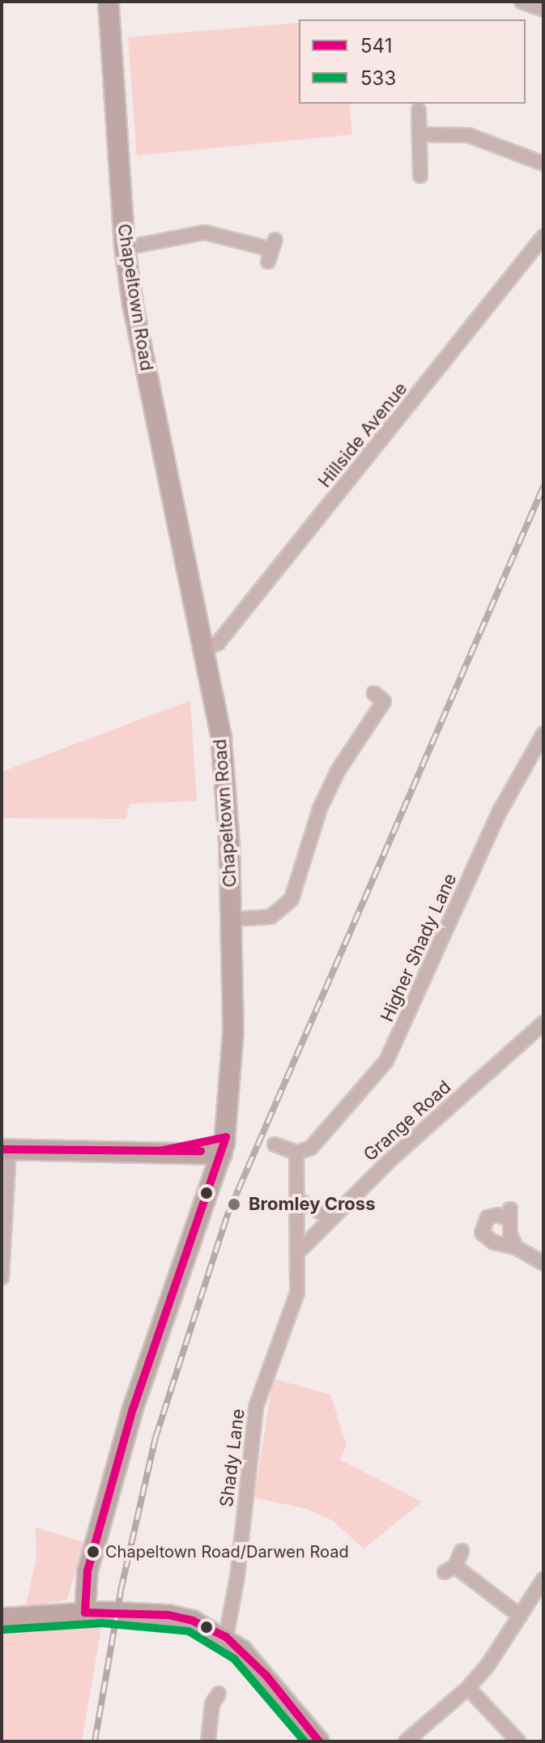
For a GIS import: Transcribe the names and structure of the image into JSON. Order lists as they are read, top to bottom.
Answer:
{
  "streets": {
    "main road": ["Chapeltown Road"],
    "street": [
      "Hillside Avenue",
      "Higher Shady Lane",
      "Grange Road",
      "Shady Lane"
    ]
  },
  "crossings": [
    ["Chapeltown Road", "Hillside Avenue"],
    ["Grange Road", "Shady Lane"]
  ],
  "places": ["Bromley Cross", "Chapeltown Road/Darwen Road"],
  "lines": ["transit line 541", "transit line 533"],
  "legend": ["541", "533"]
}
